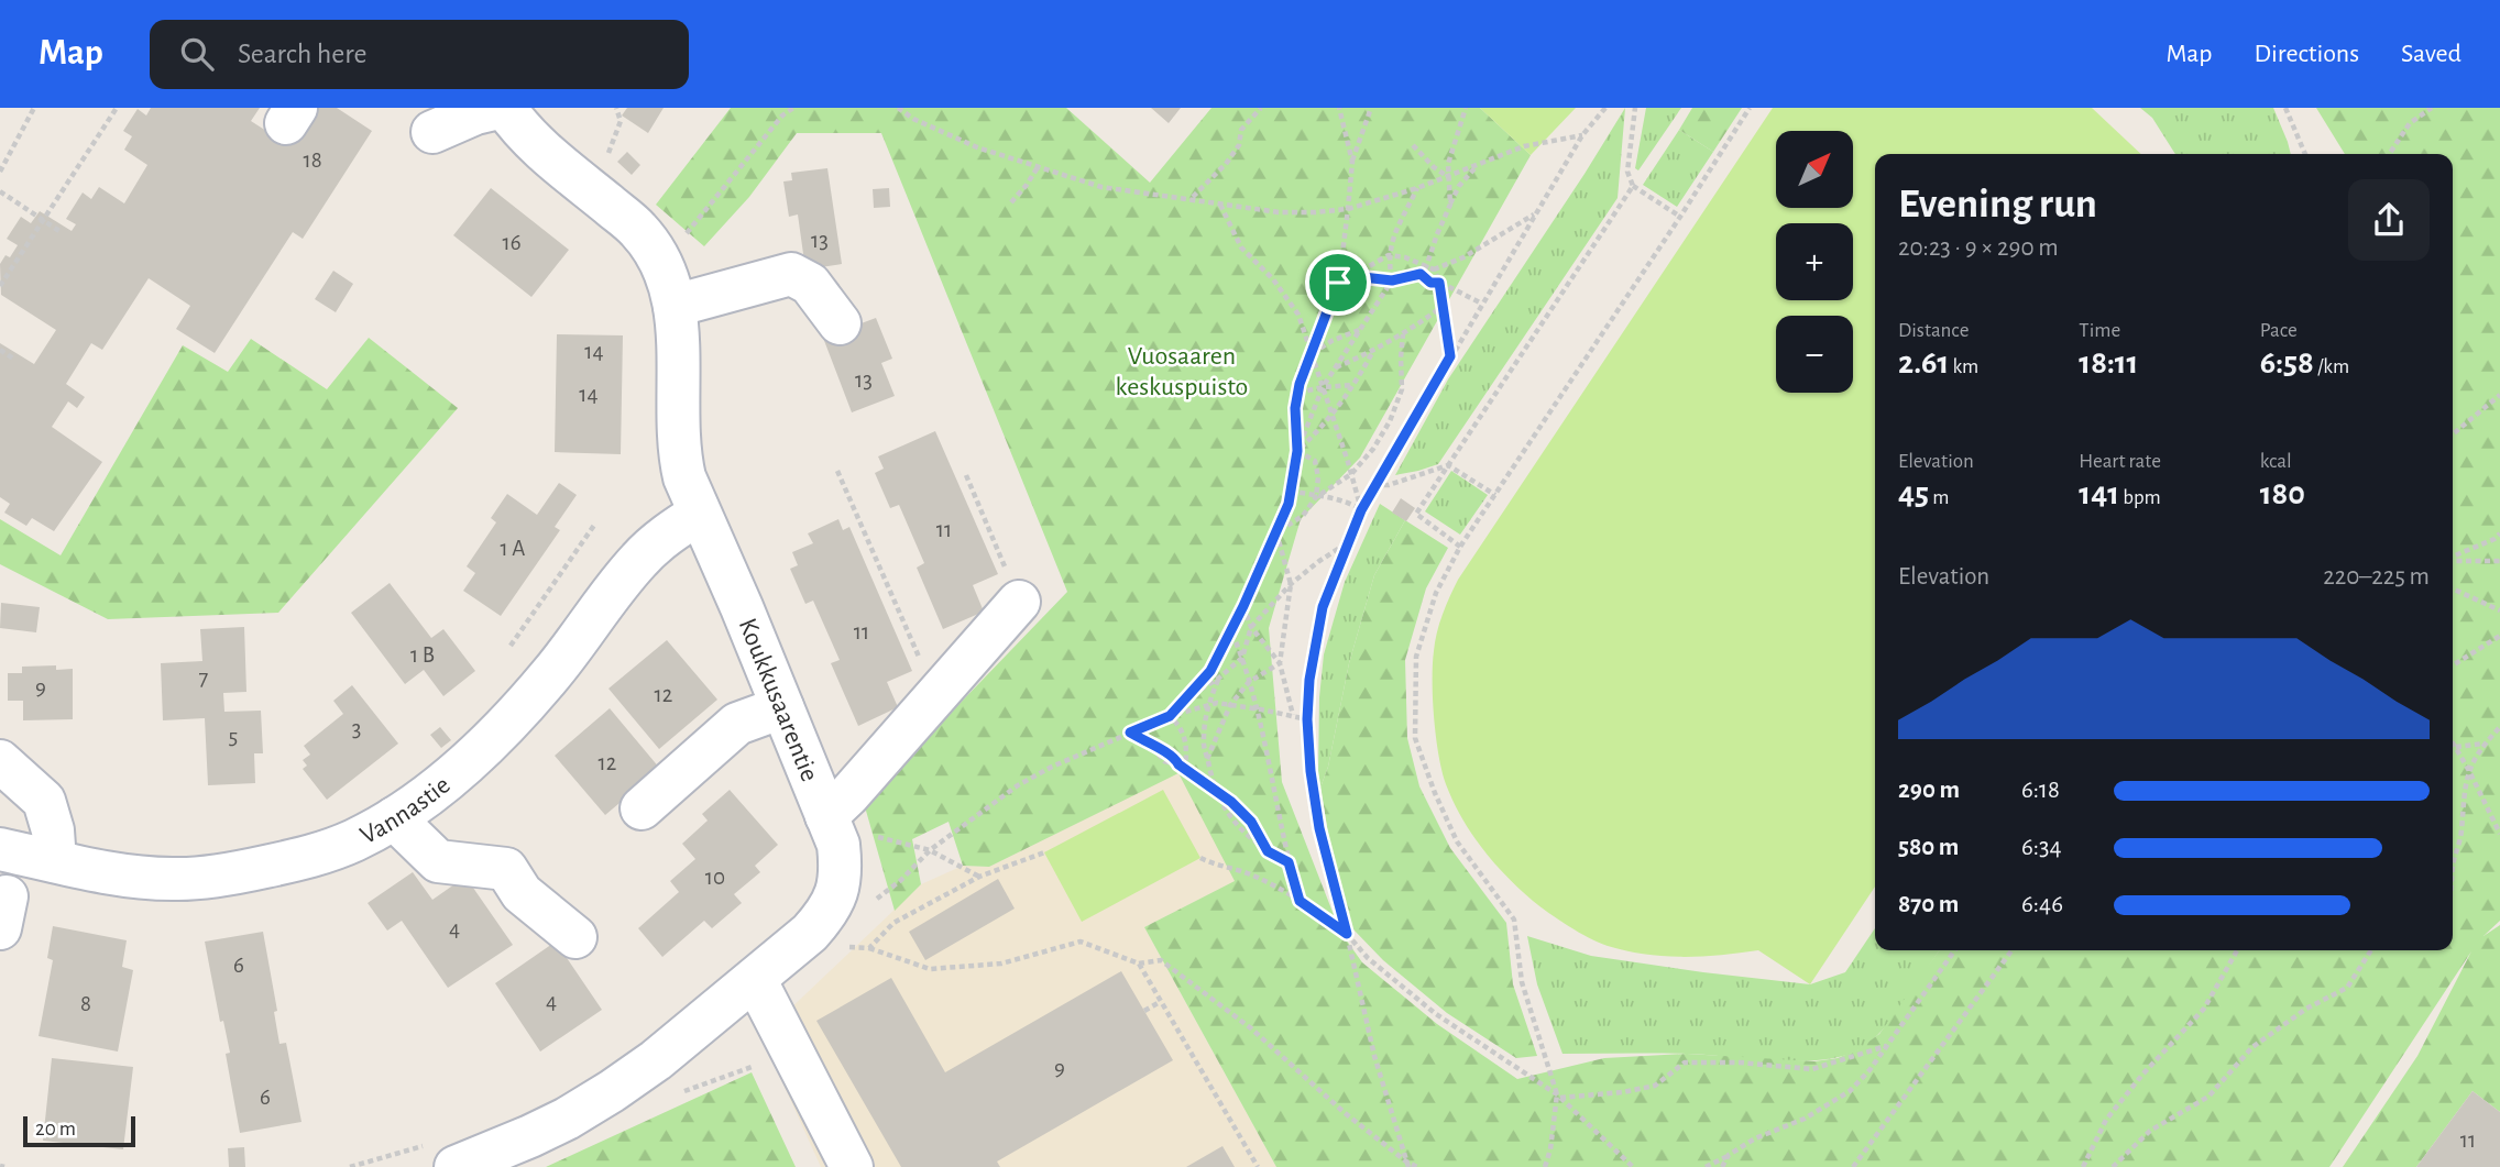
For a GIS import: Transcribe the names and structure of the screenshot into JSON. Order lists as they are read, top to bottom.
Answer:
{
  "streets": {
    "street": ["Koukkusaarentie", "Vannastie"]
  },
  "crossings": [
    ["Koukkusaarentie", "Vannastie"]
  ],
  "parks": ["Vuosaaren keskuspuisto"],
  "house_numbers": [
    "18",
    "13",
    "16",
    "14",
    "13",
    "14",
    "11",
    "1 A",
    "11",
    "1 B",
    "7",
    "9",
    "12",
    "3",
    "5",
    "12",
    "10",
    "4",
    "6",
    "4",
    "8",
    "9",
    "6",
    "11"
  ],
  "scale_bar": "20 m",
  "north": "top right",
  "page": {
    "header": "Map",
    "search": "Search here",
    "nav": ["Map", "Directions", "Saved"],
    "map_buttons": ["+", "−"],
    "heading": ["Evening run", "20:23 · 9 × 290 m"],
    "stats": [
      ["Distance", "2.61 km"],
      ["Time", "18:11"],
      ["Pace", "6:58 /km"],
      ["Elevation", "45 m"],
      ["Heart rate", "141 bpm"],
      ["kcal", "180"]
    ],
    "chart": ["Elevation", "220–225 m"],
    "list": [
      {
        "name": "290 m",
        "note": "6:18"
      },
      {
        "name": "580 m",
        "note": "6:34"
      },
      {
        "name": "870 m",
        "note": "6:46"
      }
    ],
    "scale": "20 m"
  }
}
